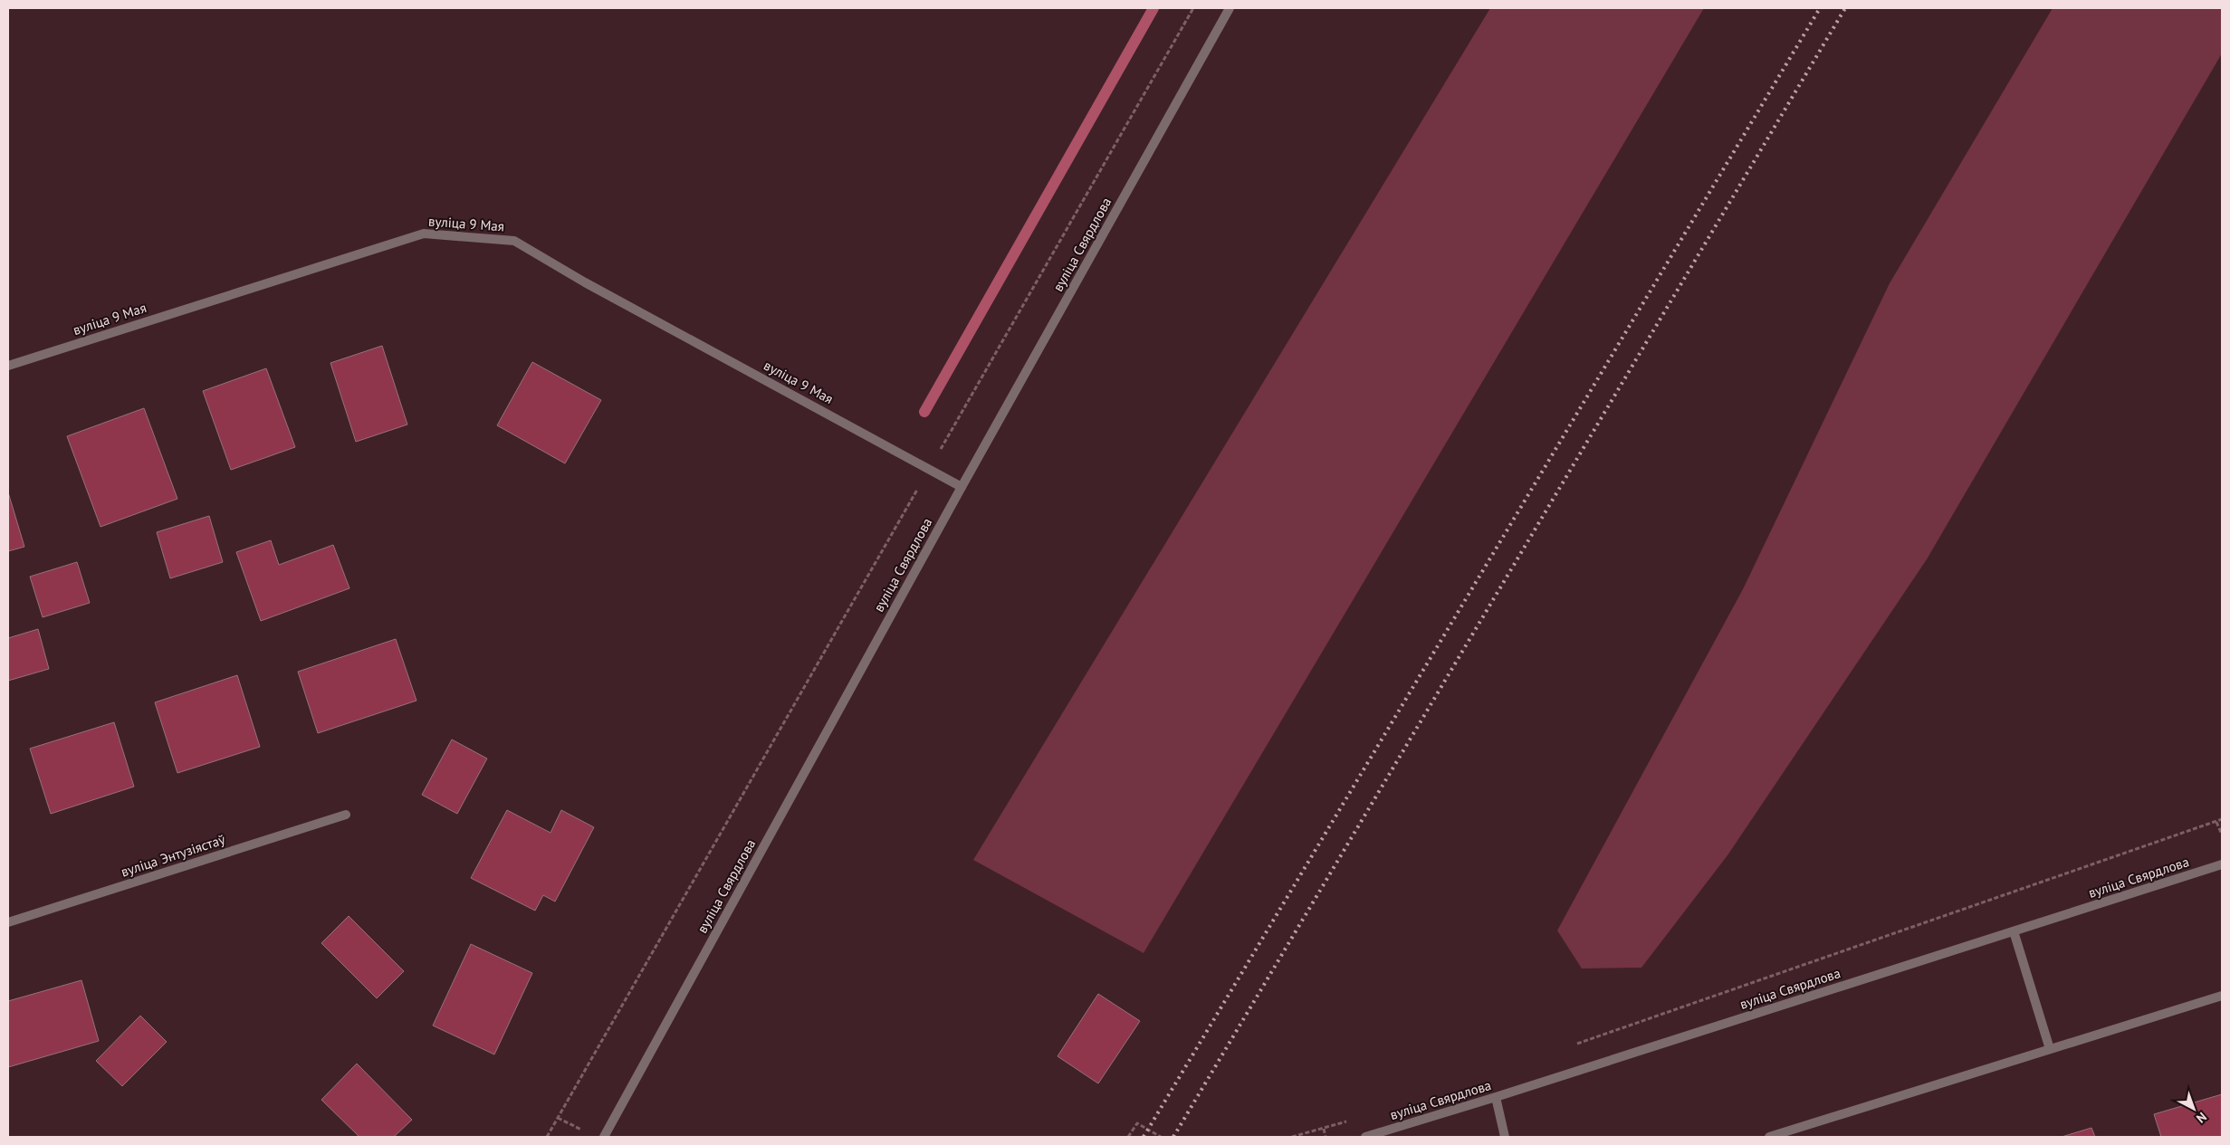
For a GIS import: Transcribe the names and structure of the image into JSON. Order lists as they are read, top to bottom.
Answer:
{
  "streets": {
    "street": ["вуліца 9 Мая", "вуліца Свярдлова", "вуліца Энтузіястаў"]
  },
  "crossings": [
    ["вуліца 9 Мая", "вуліца Свярдлова"]
  ],
  "north": "bottom right"
}
